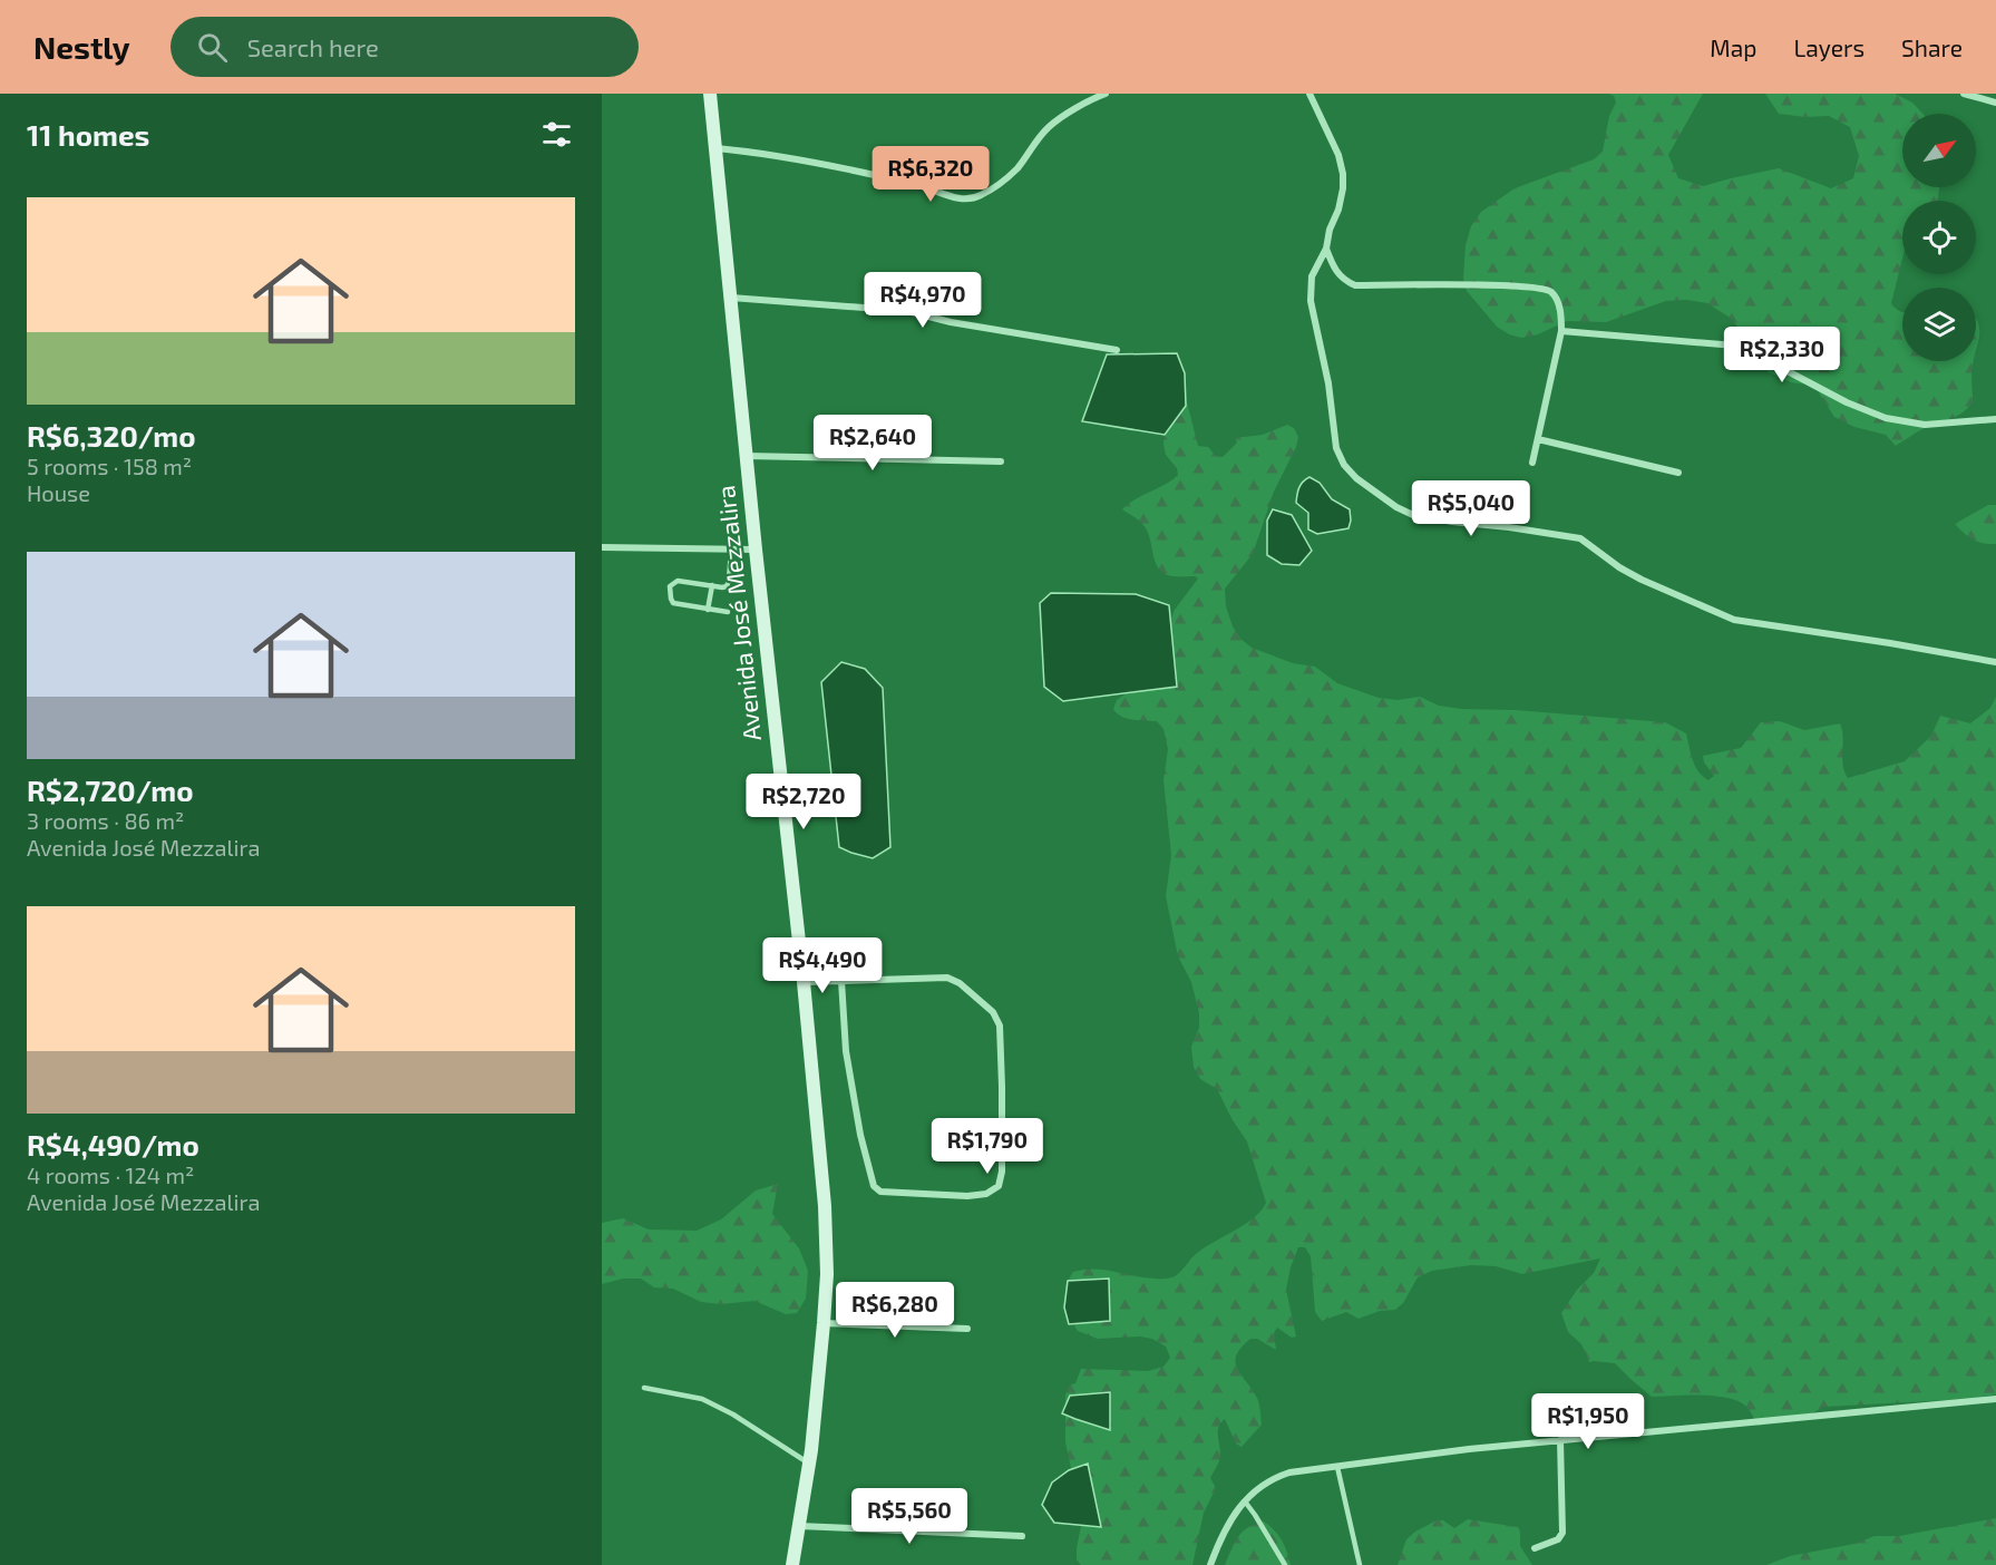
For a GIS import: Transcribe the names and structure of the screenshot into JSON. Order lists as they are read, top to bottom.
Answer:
{
  "streets": {
    "main road": ["Avenida José Mezzalira"]
  },
  "north": "top right",
  "page": {
    "header": "Nestly",
    "search": "Search here",
    "nav": ["Map", "Layers", "Share"],
    "heading": "11 homes",
    "price": [
      "R$6,320",
      "R$4,970",
      "R$2,330",
      "R$2,640",
      "R$5,040",
      "R$2,720",
      "R$4,490",
      "R$1,790",
      "R$6,280",
      "R$1,950",
      "R$5,560"
    ],
    "list": [
      {
        "name": "R$6,320/mo",
        "note": "5 rooms · 158 m² · House"
      },
      {
        "name": "R$2,720/mo",
        "note": "3 rooms · 86 m² · Avenida José Mezzalira"
      },
      {
        "name": "R$4,490/mo",
        "note": "4 rooms · 124 m² · Avenida José Mezzalira"
      }
    ]
  }
}
